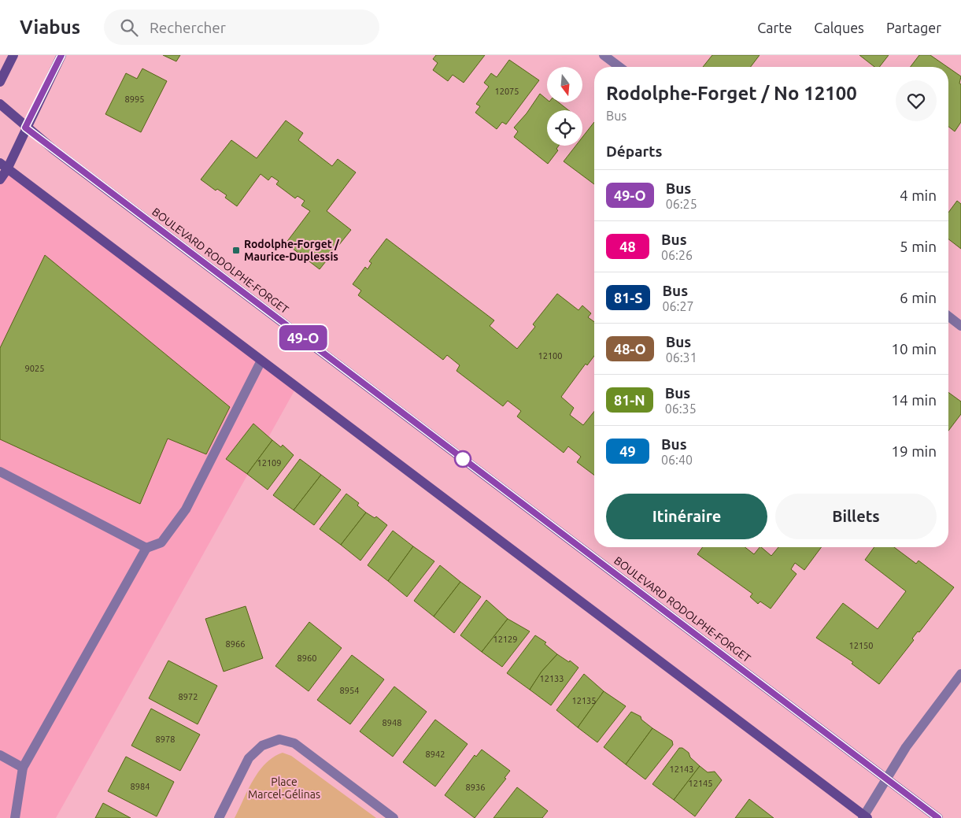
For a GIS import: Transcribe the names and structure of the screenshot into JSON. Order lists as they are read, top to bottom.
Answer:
{
  "streets": {
    "street": ["BOULEVARD RODOLPHE-FORGET"]
  },
  "parks": ["Place Marcel-Gélinas"],
  "places": {
    "transit": ["Rodolphe-Forget / Maurice-Duplessis"]
  },
  "lines": ["bus line 49-O"],
  "house_numbers": [
    "12075",
    "8995",
    "12100",
    "9025",
    "12109",
    "12129",
    "8966",
    "12150",
    "8960",
    "12133",
    "8954",
    "8972",
    "12135",
    "8948",
    "8978",
    "8942",
    "12143",
    "12145",
    "8984",
    "8936"
  ],
  "north": "bottom",
  "page": {
    "header": "Viabus",
    "search": "Rechercher",
    "nav": ["Carte", "Calques", "Partager"],
    "on_map": "49-O",
    "heading": [
      ["Rodolphe-Forget / No 12100", "Bus"],
      "Départs"
    ],
    "list": [
      {
        "mark": "49-O",
        "name": "Bus",
        "note": "06:25",
        "value": "4 min"
      },
      {
        "mark": "48",
        "name": "Bus",
        "note": "06:26",
        "value": "5 min"
      },
      {
        "mark": "81-S",
        "name": "Bus",
        "note": "06:27",
        "value": "6 min"
      },
      {
        "mark": "48-O",
        "name": "Bus",
        "note": "06:31",
        "value": "10 min"
      },
      {
        "mark": "81-N",
        "name": "Bus",
        "note": "06:35",
        "value": "14 min"
      },
      {
        "mark": "49",
        "name": "Bus",
        "note": "06:40",
        "value": "19 min"
      }
    ],
    "buttons": ["Itinéraire", "Billets"]
  }
}
